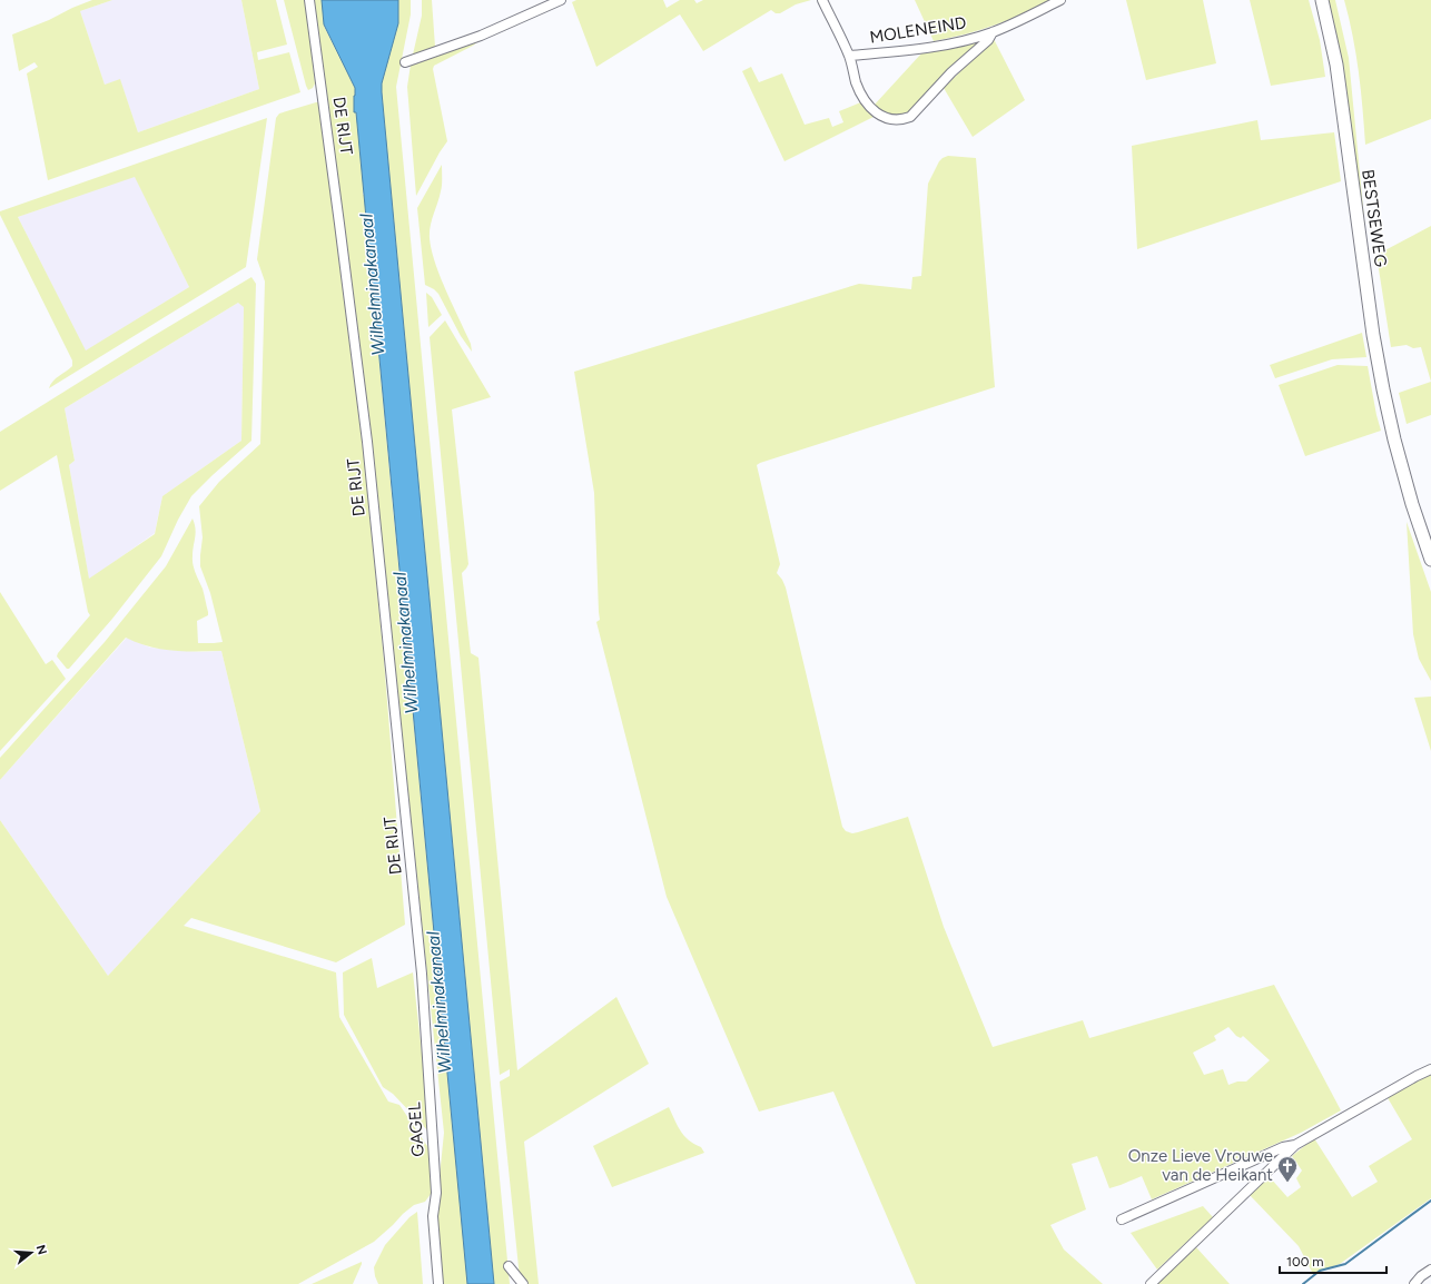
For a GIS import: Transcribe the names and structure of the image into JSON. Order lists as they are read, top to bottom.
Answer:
{
  "streets": {
    "main road": ["BESTSEWEG"],
    "street": ["MOLENEIND", "DE RIJT", "GAGEL"]
  },
  "crossings": [
    ["DE RIJT", "GAGEL"]
  ],
  "water": ["Wilhelminakanaal"],
  "places": {
    "church": ["Onze Lieve Vrouwe van de Heikant"]
  },
  "scale_bar": "100 m",
  "north": "right"
}
